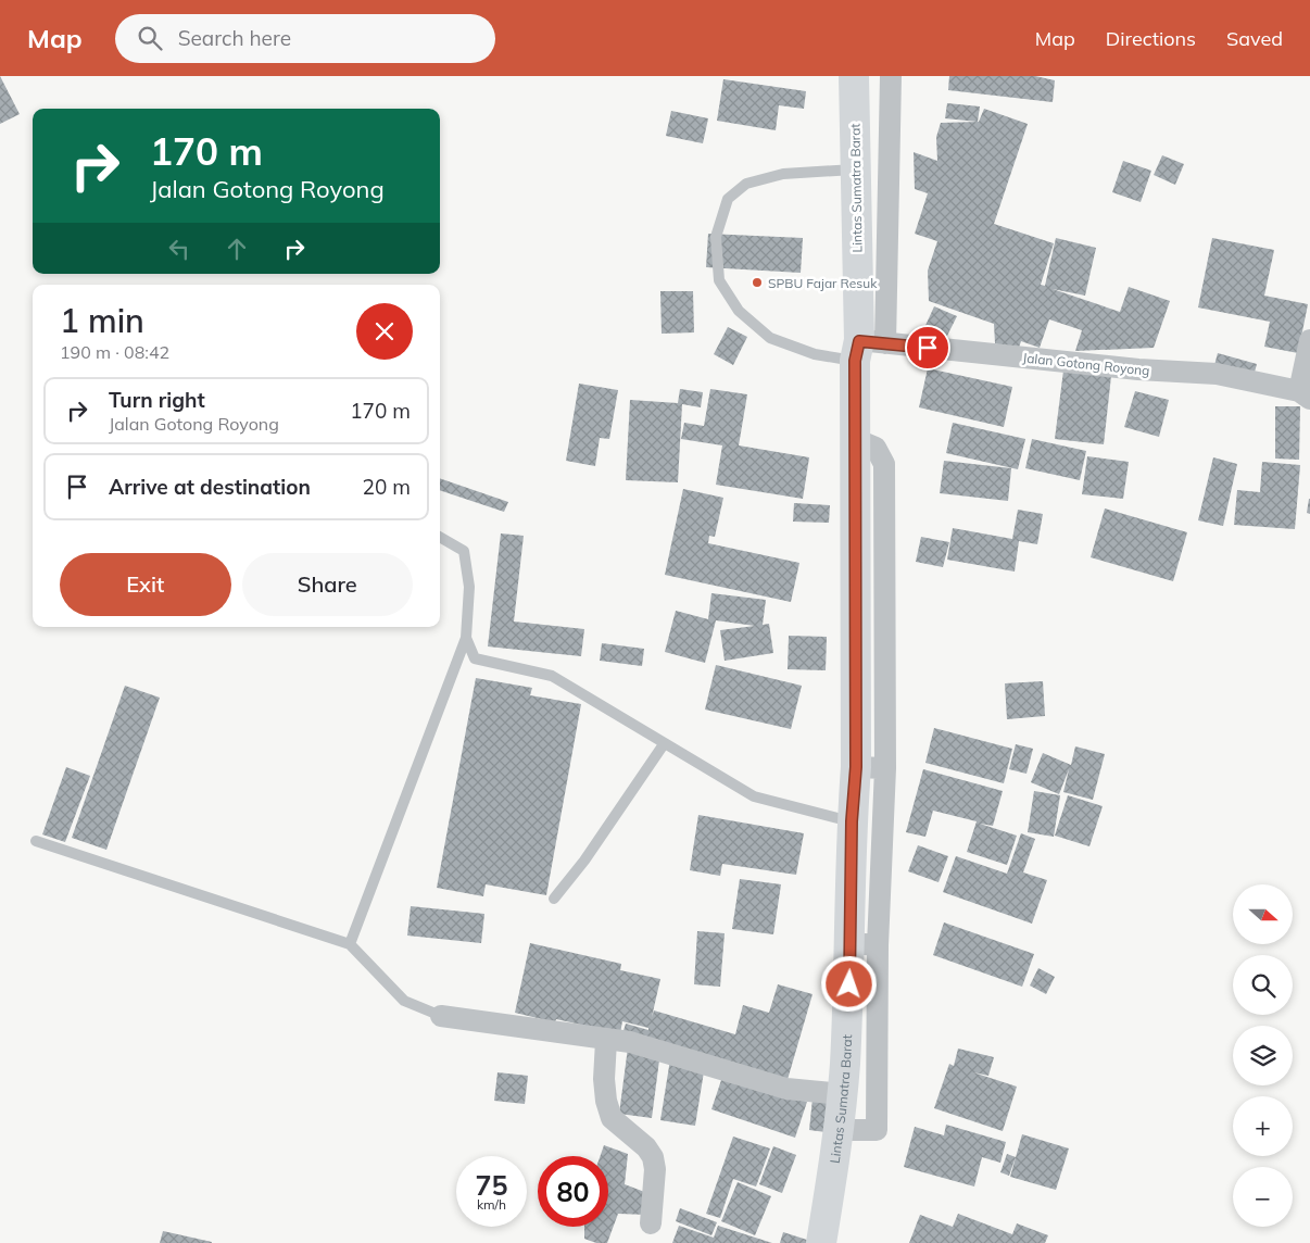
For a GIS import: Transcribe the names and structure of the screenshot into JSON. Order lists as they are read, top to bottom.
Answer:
{
  "streets": {
    "highway": ["Lintas Sumatra Barat"],
    "street": ["Jalan Gotong Royong"]
  },
  "crossings": [
    ["Lintas Sumatra Barat", "Jalan Gotong Royong"]
  ],
  "places": ["SPBU Fajar Resuk"],
  "north": "right",
  "page": {
    "header": "Map",
    "search": "Search here",
    "nav": ["Map", "Directions", "Saved"],
    "turn": ["170 m", "Jalan Gotong Royong"],
    "heading": ["1 min", "190 m · 08:42"],
    "list": [
      {
        "name": "Turn right",
        "note": "Jalan Gotong Royong",
        "value": "170 m"
      },
      {
        "name": "Arrive at destination",
        "value": "20 m"
      }
    ],
    "buttons": ["Exit", "Share"],
    "map_buttons": ["+", "−"],
    "speed": "75 km/h",
    "limit": "80"
  }
}
